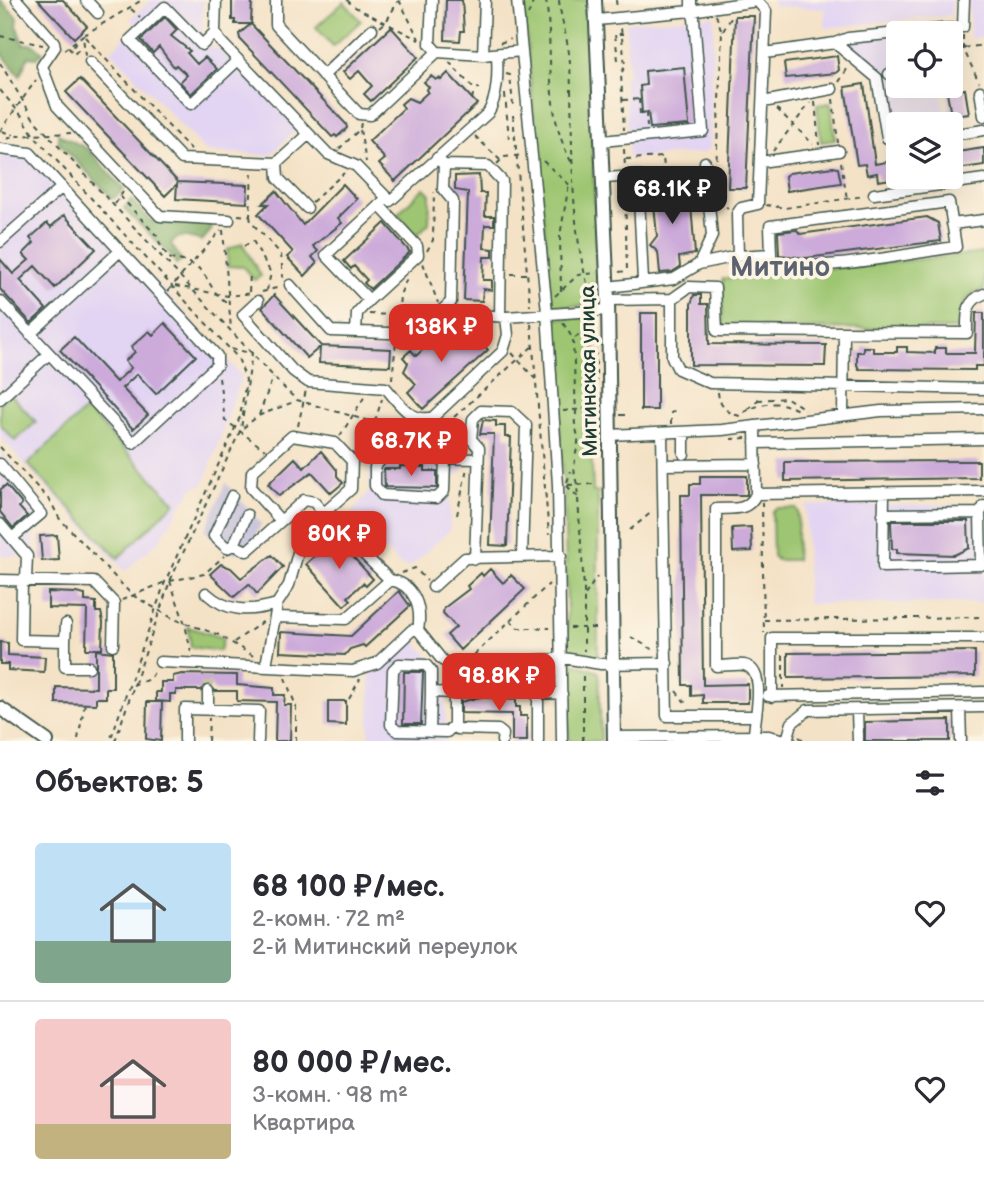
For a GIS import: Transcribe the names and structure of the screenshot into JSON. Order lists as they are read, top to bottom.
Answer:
{
  "streets": {
    "main road": ["Митинская улица"]
  },
  "districts": ["Митино"],
  "page": {
    "price": [
      "68.1K ₽",
      "138K ₽",
      "68.7K ₽",
      "80K ₽",
      "98.8K ₽"
    ],
    "heading": "Объектов: 5",
    "list": [
      {
        "name": "68 100 ₽/мес.",
        "note": "2-комн. · 72 m² · 2-й Митинский переулок"
      },
      {
        "name": "80 000 ₽/мес.",
        "note": "3-комн. · 98 m² · Квартира"
      }
    ]
  }
}
